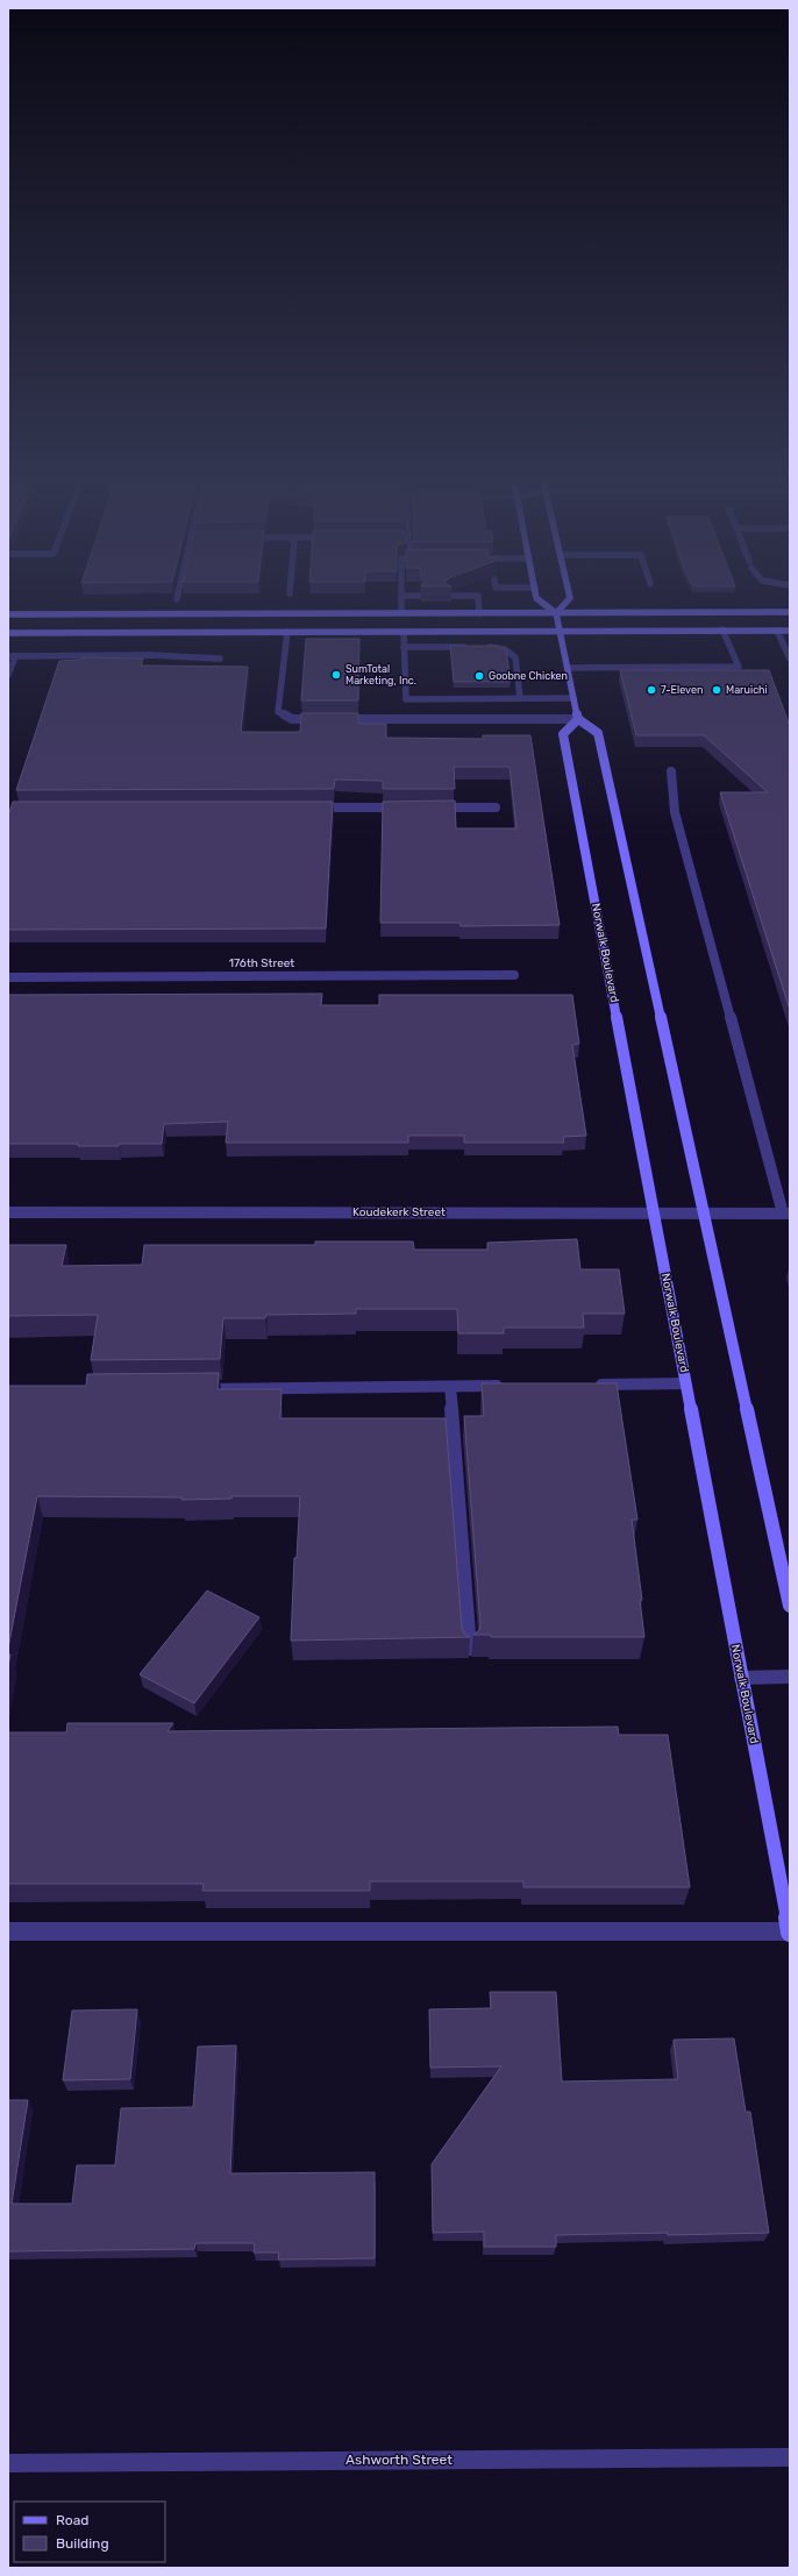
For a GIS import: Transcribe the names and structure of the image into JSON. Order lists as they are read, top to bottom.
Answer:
{
  "streets": {
    "main road": ["Norwalk Boulevard"],
    "street": ["176th Street", "Koudekerk Street", "Ashworth Street"]
  },
  "crossings": [
    ["Norwalk Boulevard", "Koudekerk Street"]
  ],
  "places": [
    "SumTotal Marketing, Inc.",
    "Goobne Chicken",
    "7-Eleven",
    "Maruichi"
  ],
  "legend": ["Road", "Building"]
}
